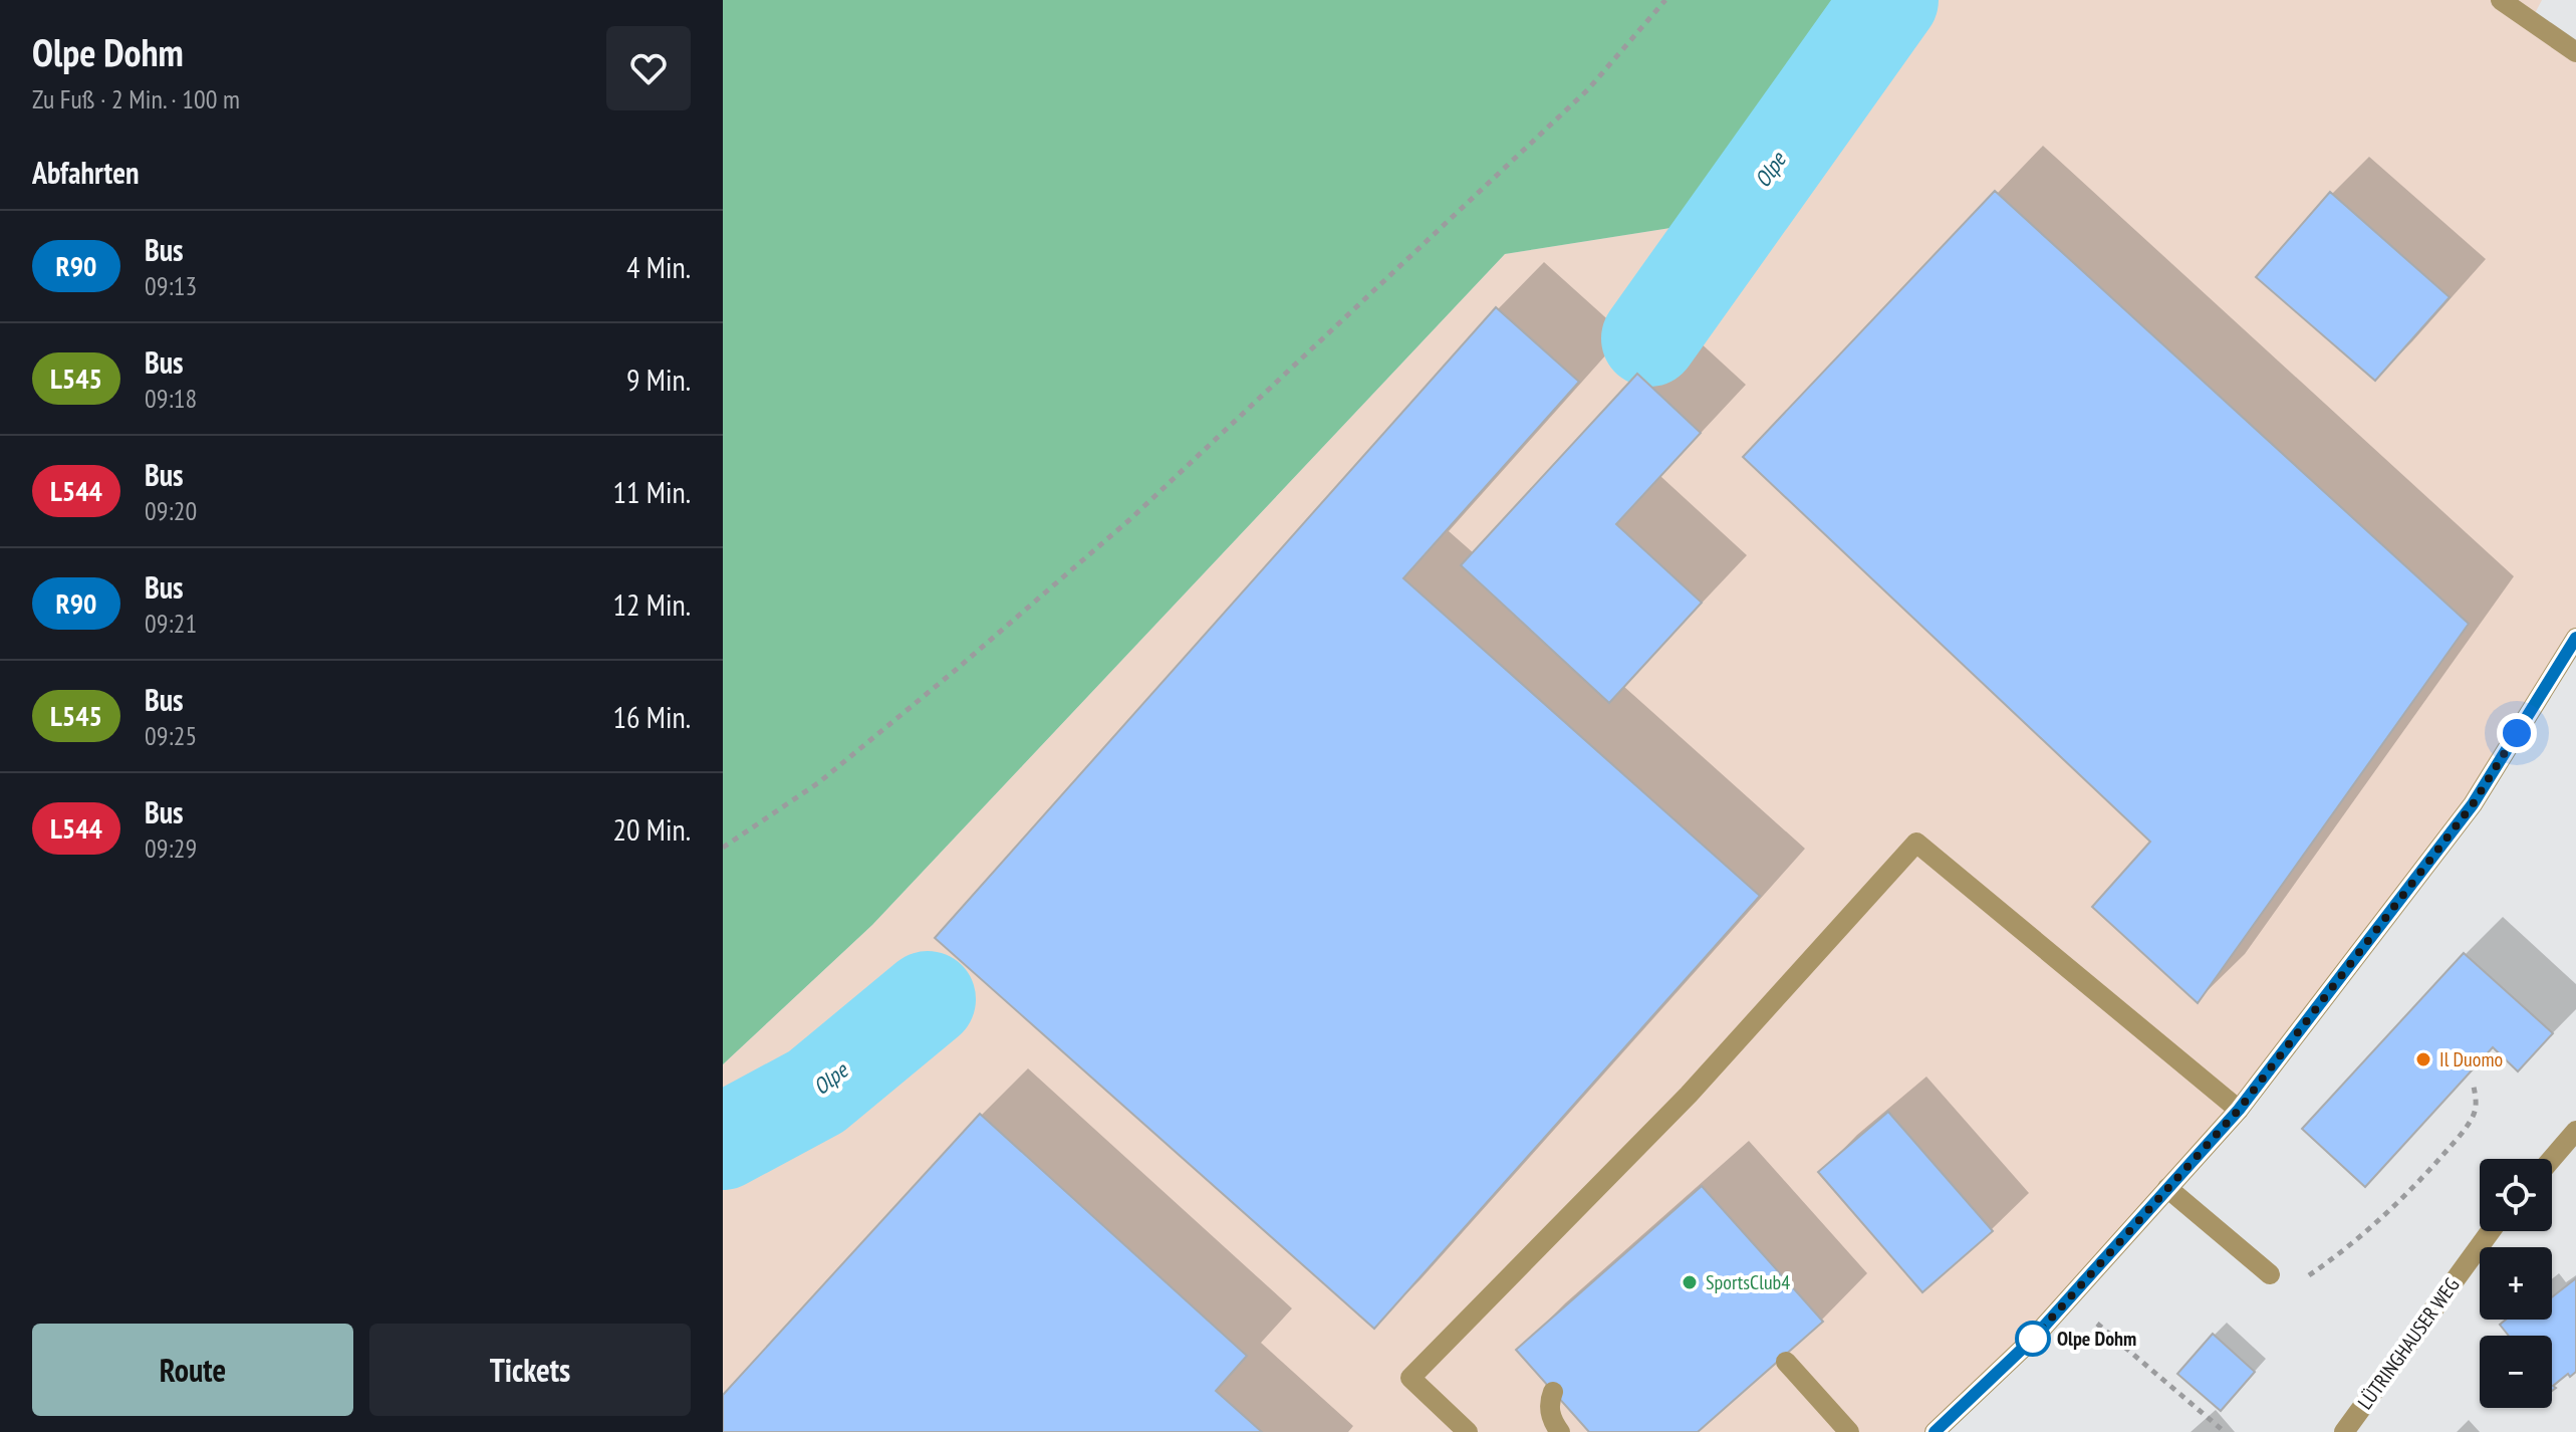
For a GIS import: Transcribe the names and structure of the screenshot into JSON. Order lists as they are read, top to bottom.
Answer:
{
  "streets": {
    "street": ["LÜTRINGHAUSER WEG"]
  },
  "water": ["Olpe"],
  "places": ["Il Duomo", "SportsClub4", "Olpe Dohm"],
  "lines": ["bus line R90"],
  "page": {
    "heading": [
      ["Olpe Dohm", "Zu Fuß · 2 Min. · 100 m"],
      "Abfahrten"
    ],
    "list": [
      {
        "mark": "R90",
        "name": "Bus",
        "note": "09:13",
        "value": "4 Min."
      },
      {
        "mark": "L545",
        "name": "Bus",
        "note": "09:18",
        "value": "9 Min."
      },
      {
        "mark": "L544",
        "name": "Bus",
        "note": "09:20",
        "value": "11 Min."
      },
      {
        "mark": "R90",
        "name": "Bus",
        "note": "09:21",
        "value": "12 Min."
      },
      {
        "mark": "L545",
        "name": "Bus",
        "note": "09:25",
        "value": "16 Min."
      },
      {
        "mark": "L544",
        "name": "Bus",
        "note": "09:29",
        "value": "20 Min."
      }
    ],
    "map_buttons": ["+", "−"],
    "buttons": ["Route", "Tickets"]
  }
}
